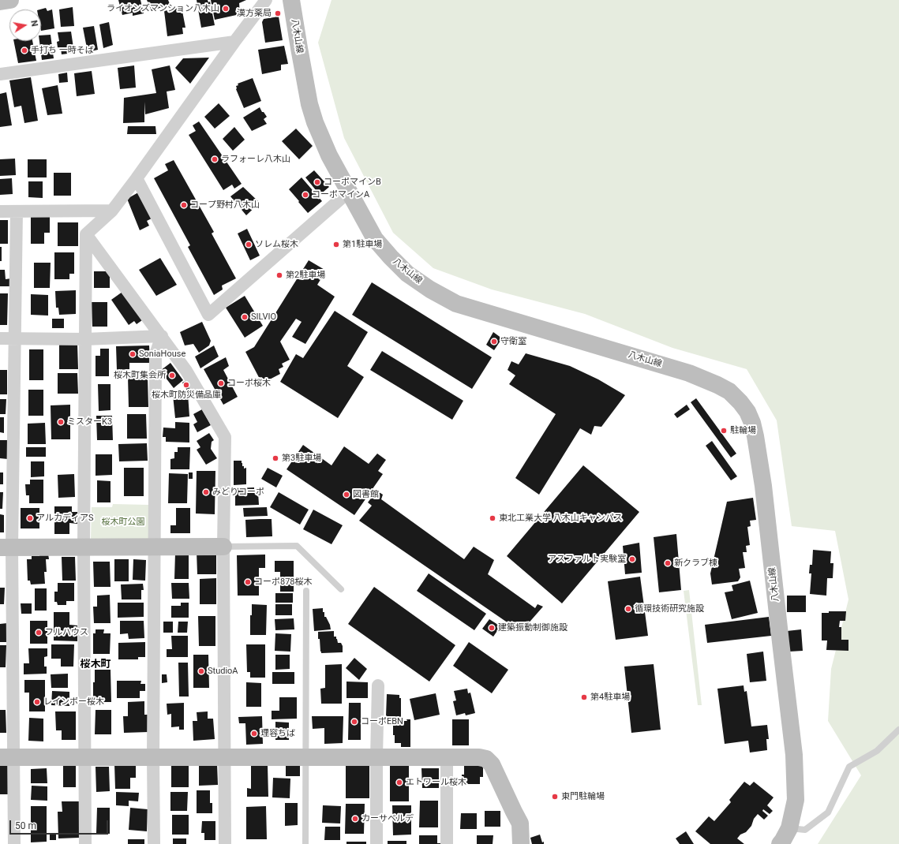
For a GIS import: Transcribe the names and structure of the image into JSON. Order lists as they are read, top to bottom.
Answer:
{
  "streets": {
    "street": ["八木山線"]
  },
  "districts": ["桜木町"],
  "parks": ["桜木町公園"],
  "places": [
    "ライオンズマンション八木山",
    "漢方薬局",
    "手打ち 一時そば",
    "ラフォーレ八木山",
    "コーポマインB",
    "コーポマインA",
    "コープ野村八木山",
    "ソレム桜木",
    "第1駐車場",
    "第2駐車場",
    "SILVIO",
    "守衛室",
    "SoniaHouse",
    "桜木町集会所",
    "コーポ桜木",
    "桜木町防災備品庫",
    "ミスターK3",
    "駐輪場",
    "第3駐車場",
    "みどりコーポ",
    "図書館",
    "アルカディアS",
    "東北工業大学 八木山キャンパス",
    "アスファルト実験室",
    "新クラブ棟",
    "コーポ878桜木",
    "循環技術研究施設",
    "建築振動制御施設",
    "フルハウス",
    "StudioA",
    "第4駐車場",
    "レインボー桜木",
    "コーポEBN",
    "理容ちば",
    "エトワール桜木",
    "東門駐輪場",
    "カーサベルデ"
  ],
  "scale_bar": "50 m",
  "north": "right"
}
